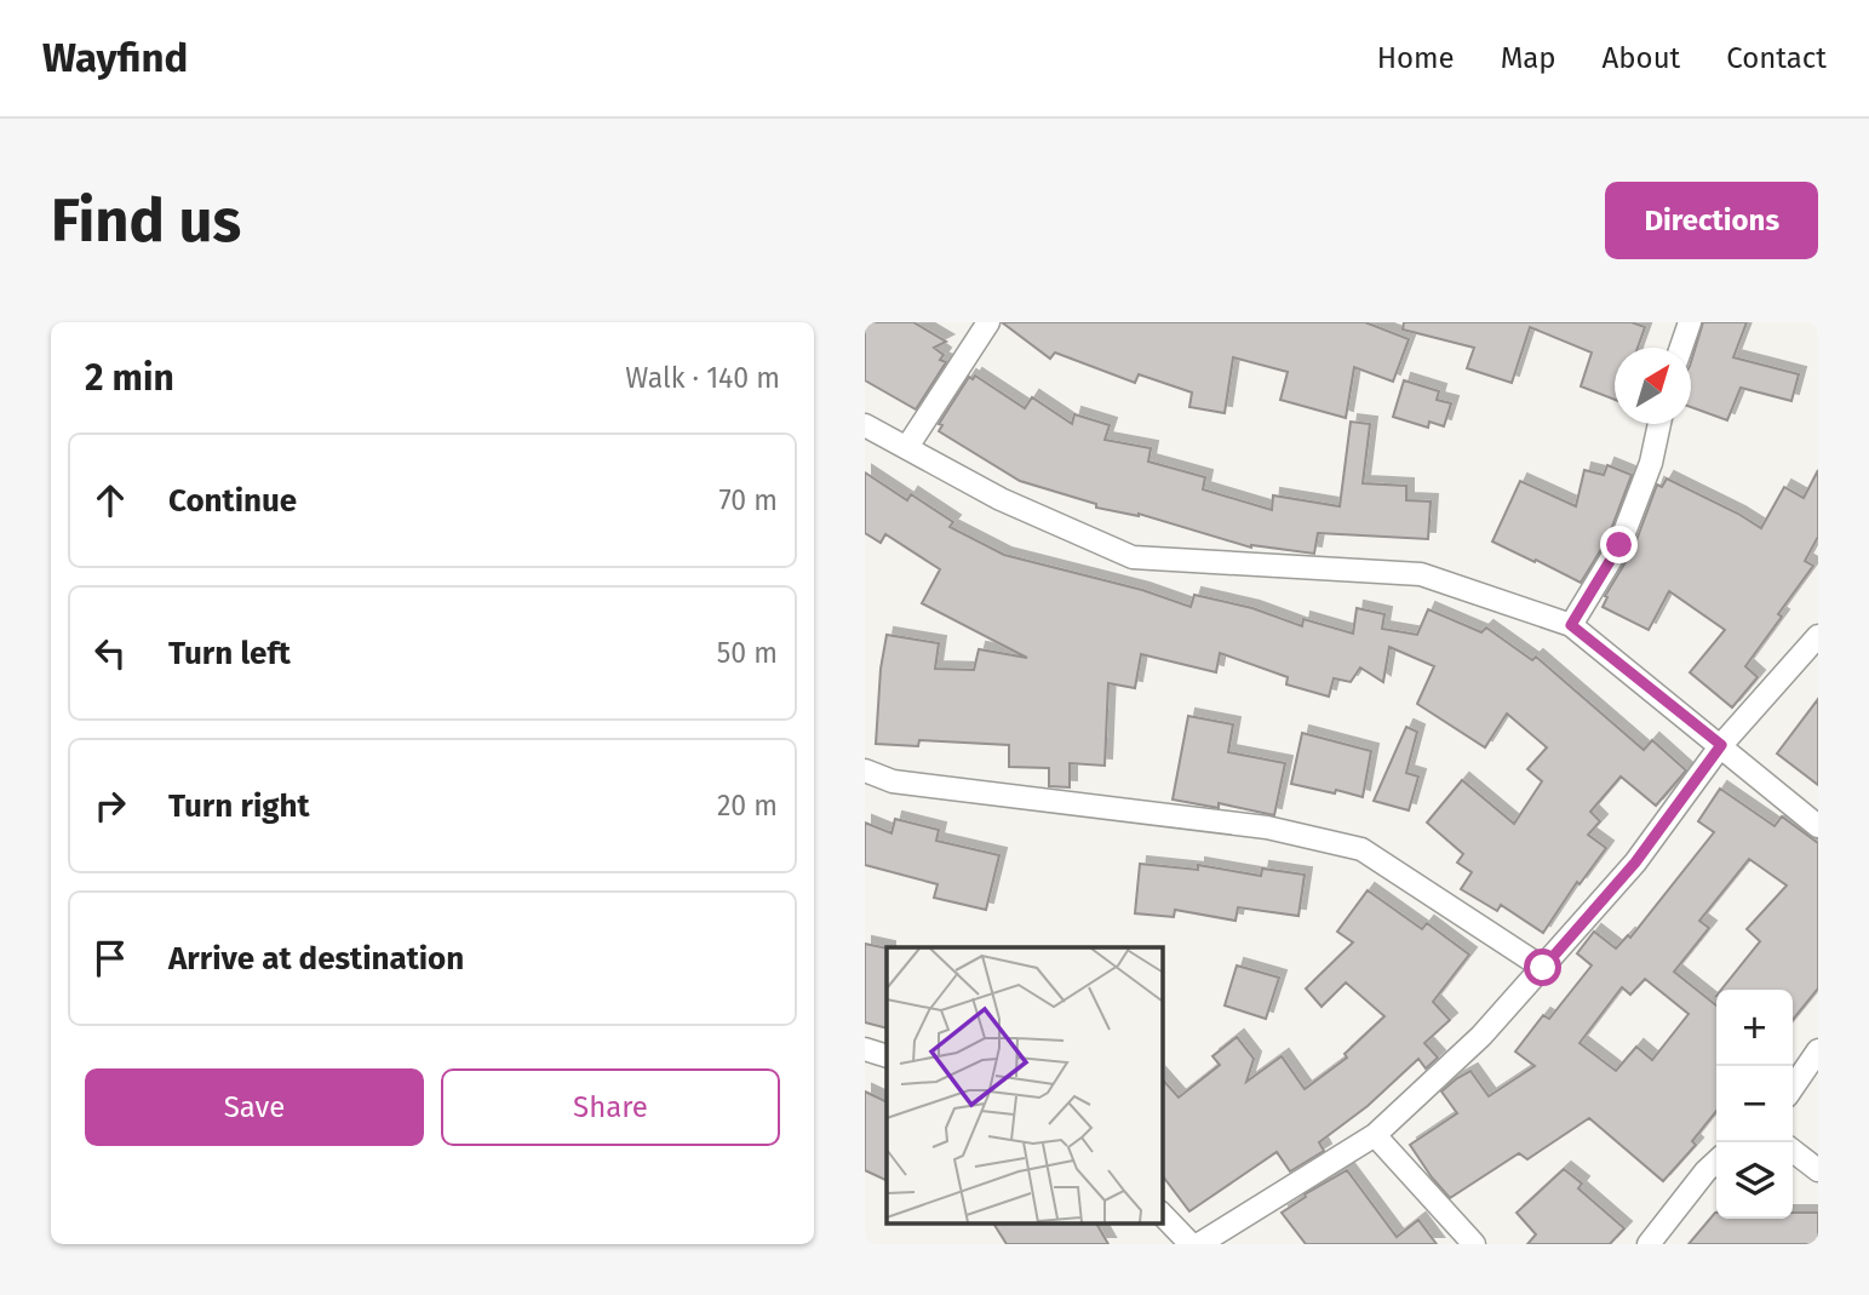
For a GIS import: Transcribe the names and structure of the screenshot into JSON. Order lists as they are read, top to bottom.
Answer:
{
  "north": "top right",
  "page": {
    "header": "Wayfind",
    "nav": [
      "Home",
      "Map",
      "About",
      "Contact"
    ],
    "buttons": [
      "Directions",
      ["Save", "Share"]
    ],
    "title": "Find us",
    "heading": ["2 min", "Walk · 140 m"],
    "list": [
      ["Continue", "70 m"],
      ["Turn left", "50 m"],
      ["Turn right", "20 m"],
      "Arrive at destination"
    ],
    "map_buttons": ["+", "−"]
  }
}
